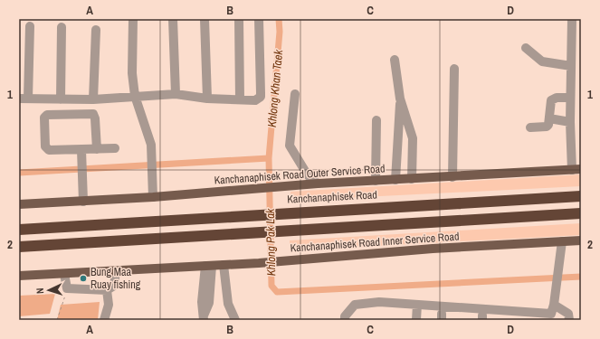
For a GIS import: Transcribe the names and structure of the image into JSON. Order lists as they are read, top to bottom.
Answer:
{
  "streets": {
    "highway": ["Kanchanaphisek Road"],
    "main road": ["Kanchanaphisek Road Outer Service Road", "Kanchanaphisek Road Inner Service Road"]
  },
  "water": ["Khlong Khan Taek", "Khlong Pak Lak"],
  "places": ["Bung Maa Ruay fishing"],
  "north": "left",
  "grid": {
    "columns": [
      "A",
      "B",
      "C",
      "D"
    ],
    "rows": ["1", "2"]
  }
}
